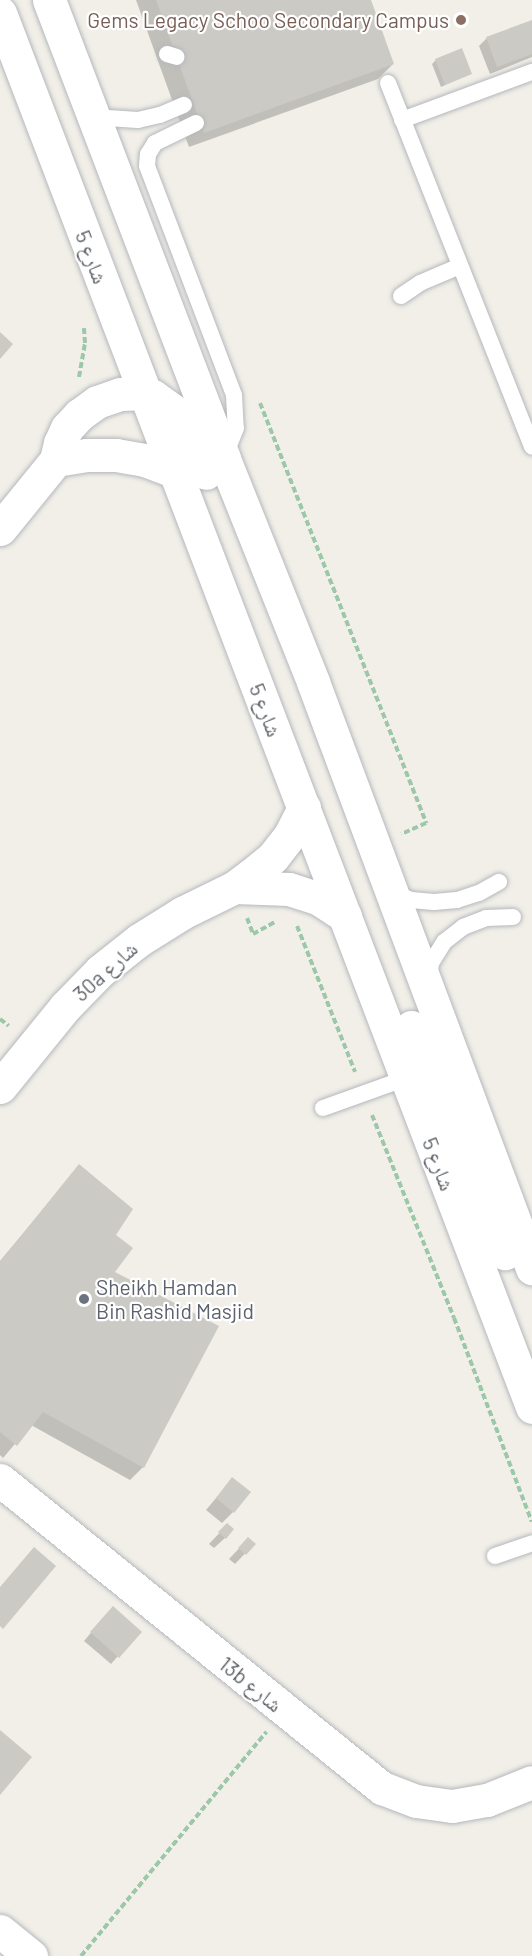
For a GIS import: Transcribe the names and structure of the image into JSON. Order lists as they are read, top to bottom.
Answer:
{
  "streets": {
    "street": ["شارع 5", "30a شارع", "13b شارع"]
  },
  "crossings": [
    ["شارع 5", "30a شارع"]
  ],
  "places": ["Gems Legacy Schoo Secondary Campus", "Sheikh Hamdan Bin Rashid Masjid"]
}
